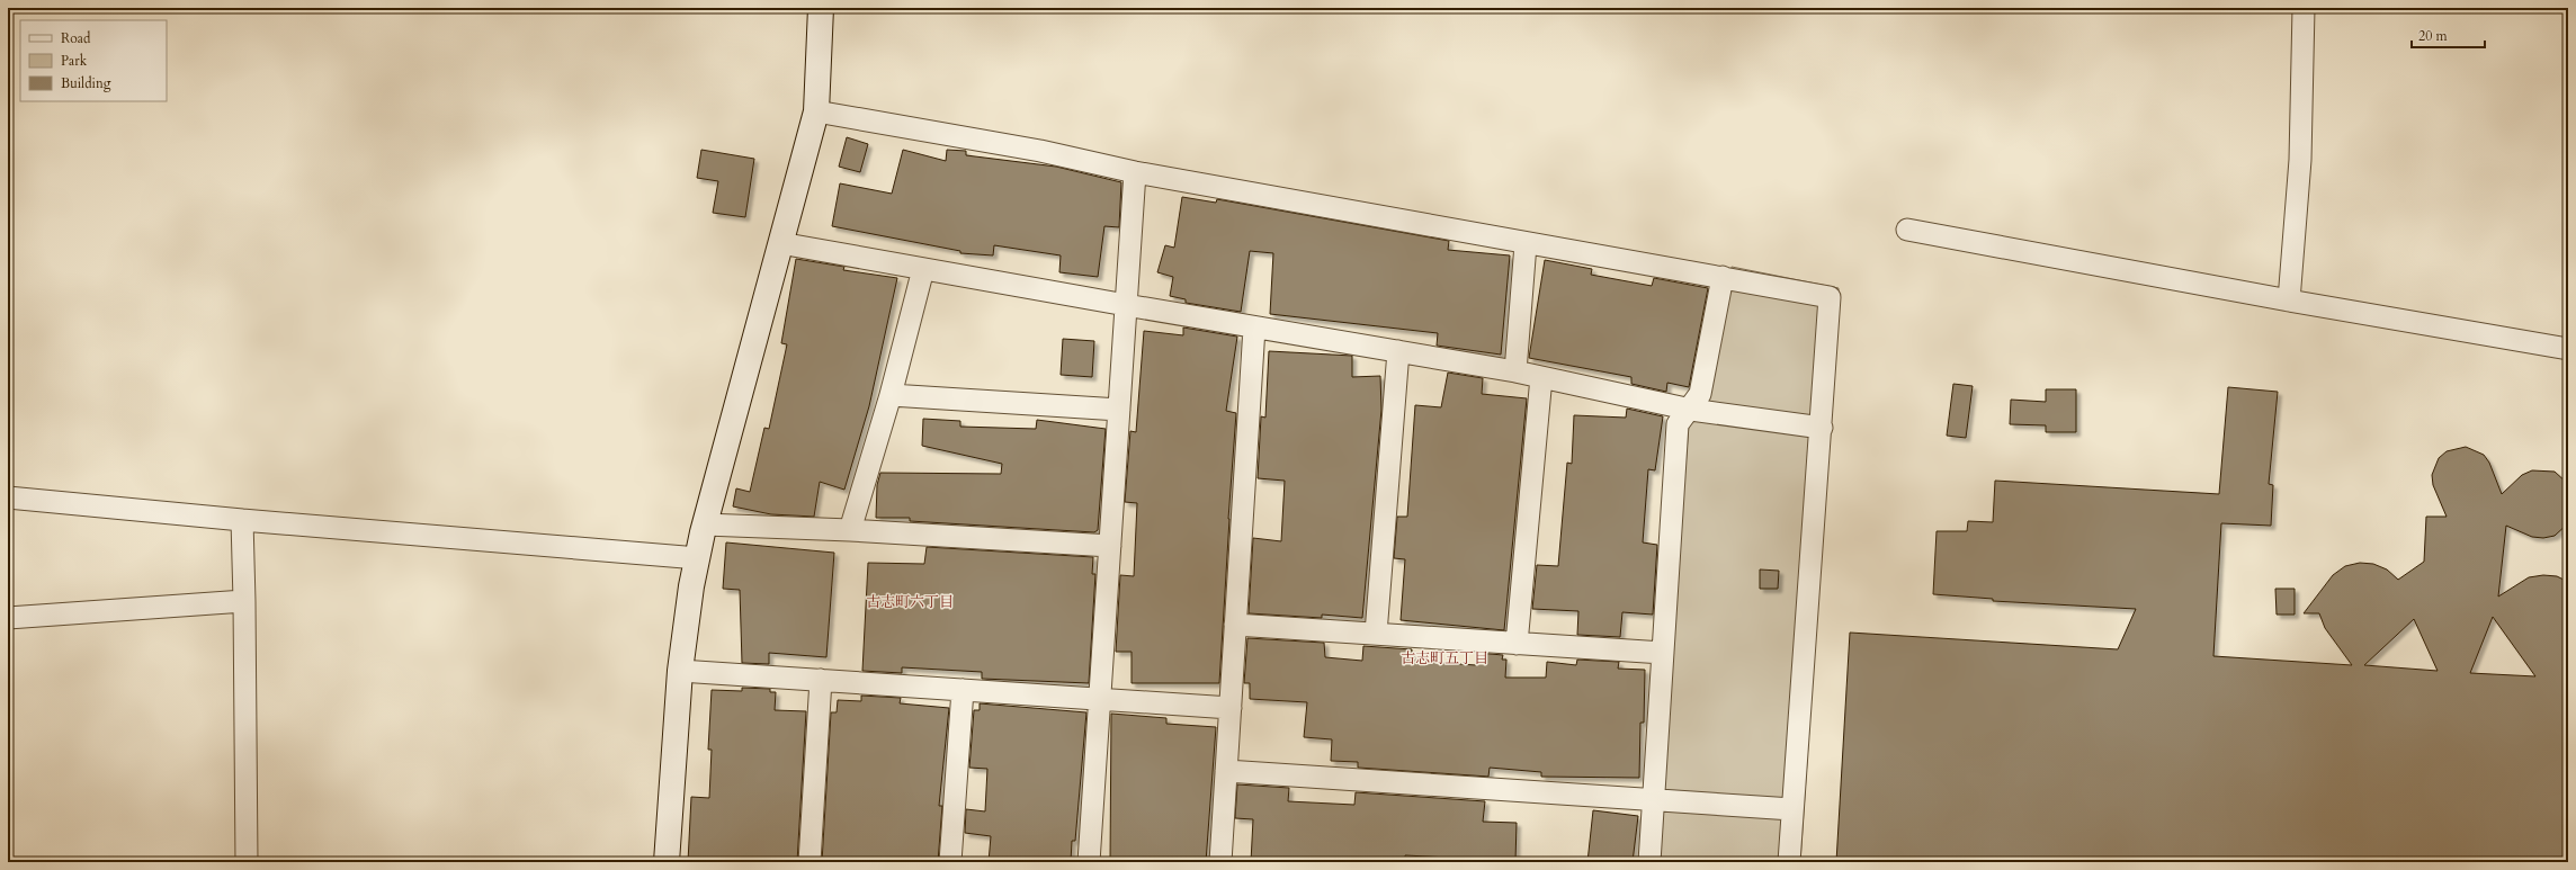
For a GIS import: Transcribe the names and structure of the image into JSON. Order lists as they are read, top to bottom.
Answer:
{
  "districts": ["古志町六丁目", "古志町五丁目"],
  "legend": ["Road", "Park", "Building"],
  "scale_bar": "20 m"
}
